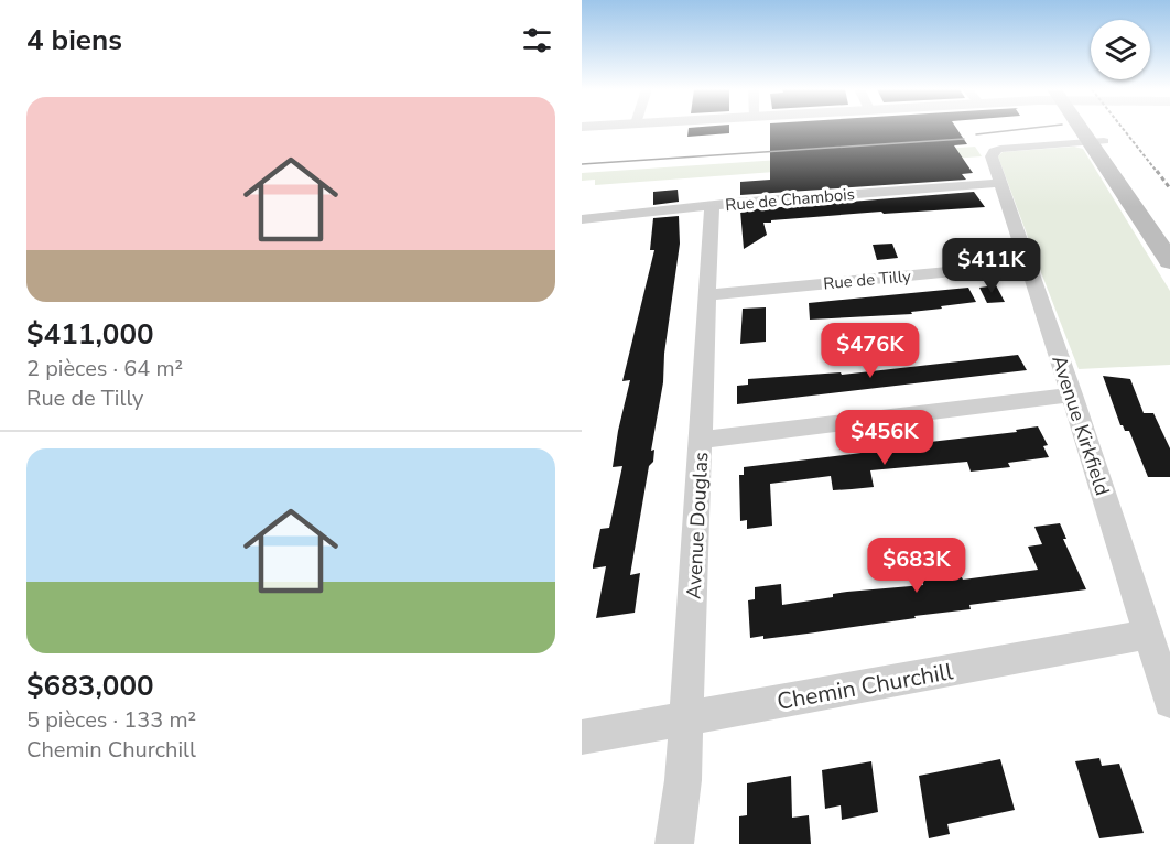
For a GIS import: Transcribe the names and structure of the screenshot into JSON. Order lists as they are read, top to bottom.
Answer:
{
  "streets": {
    "street": [
      "Rue de Chambois",
      "Rue de Tilly",
      "Avenue Kirkfield",
      "Avenue Douglas",
      "Chemin Churchill"
    ]
  },
  "crossings": [
    ["Rue de Chambois", "Avenue Kirkfield"],
    ["Rue de Chambois", "Avenue Douglas"],
    ["Rue de Tilly", "Avenue Kirkfield"],
    ["Rue de Tilly", "Avenue Douglas"],
    ["Avenue Kirkfield", "Chemin Churchill"],
    ["Avenue Douglas", "Chemin Churchill"]
  ],
  "page": {
    "heading": "4 biens",
    "list": [
      {
        "name": "$411,000",
        "note": "2 pièces · 64 m² · Rue de Tilly"
      },
      {
        "name": "$683,000",
        "note": "5 pièces · 133 m² · Chemin Churchill"
      }
    ],
    "price": [
      "$411K",
      "$476K",
      "$456K",
      "$683K"
    ]
  }
}
